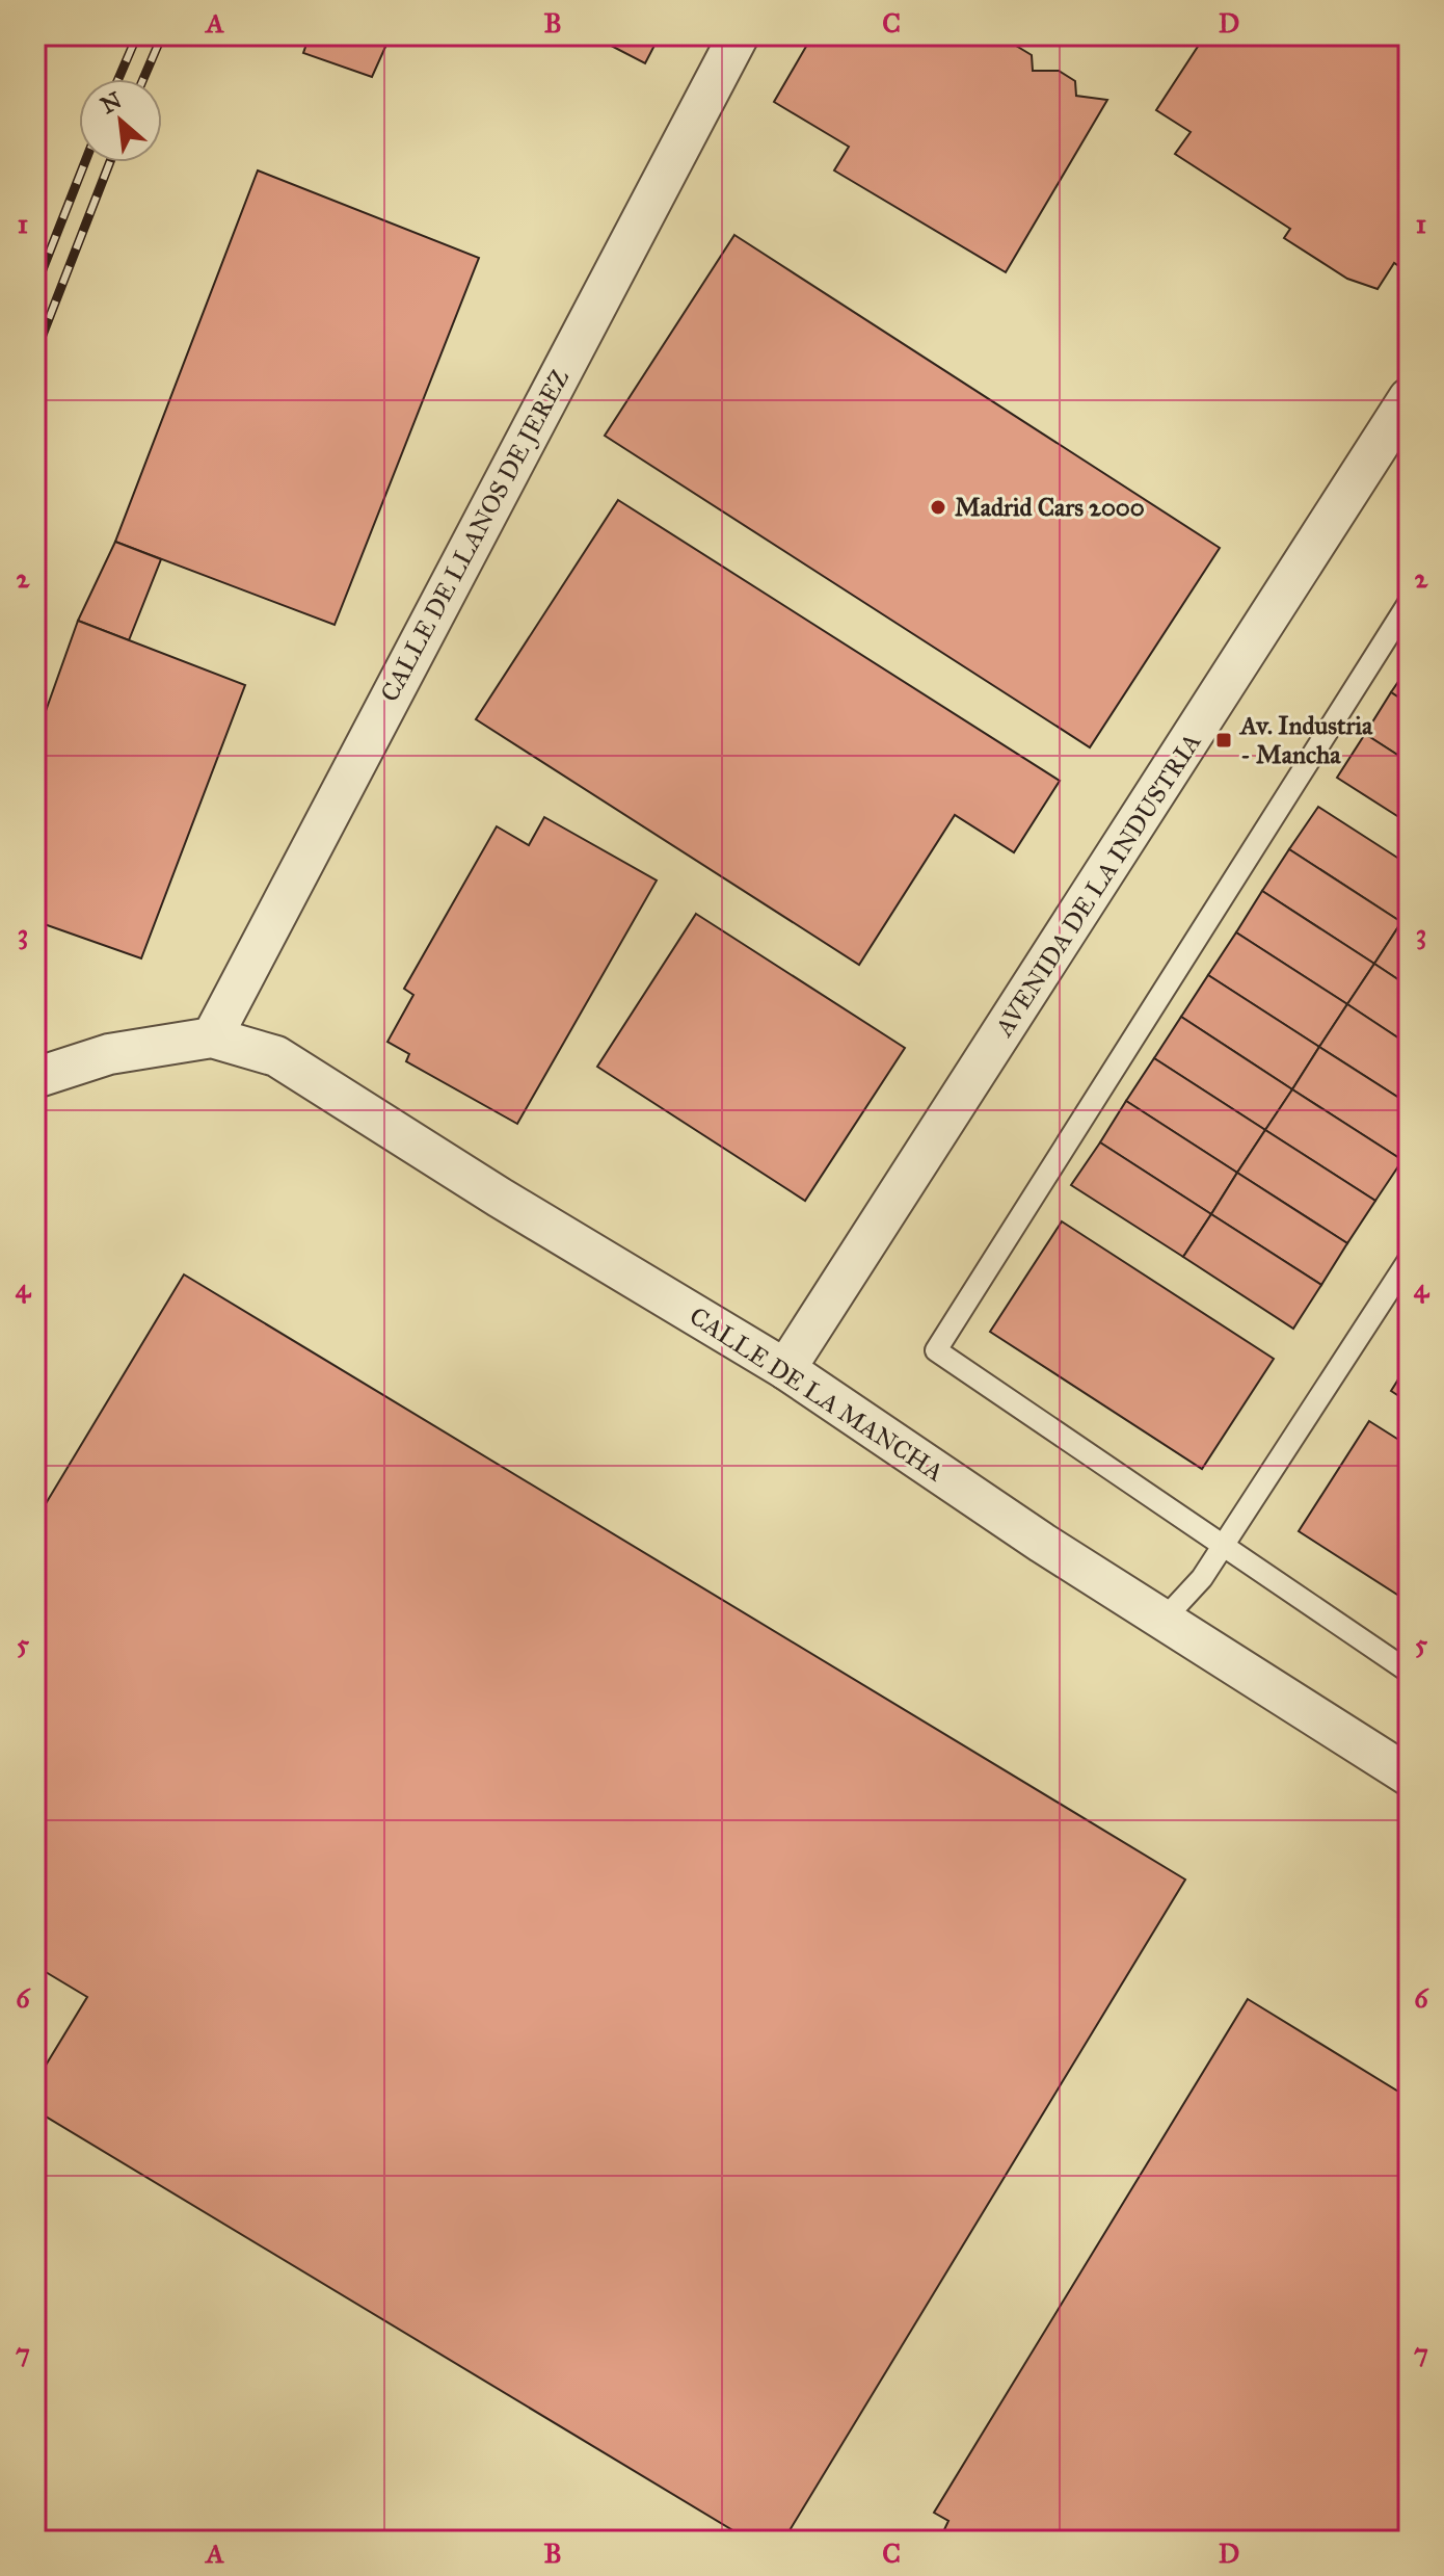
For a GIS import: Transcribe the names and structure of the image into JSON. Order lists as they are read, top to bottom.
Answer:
{
  "streets": {
    "street": ["CALLE DE LLANOS DE JEREZ", "AVENIDA DE LA INDUSTRIA", "CALLE DE LA MANCHA"]
  },
  "crossings": [
    ["CALLE DE LLANOS DE JEREZ", "CALLE DE LA MANCHA"],
    ["AVENIDA DE LA INDUSTRIA", "CALLE DE LA MANCHA"]
  ],
  "places": {
    "other": ["Madrid Cars 2000"],
    "transit": ["Av. Industria - Mancha"]
  },
  "north": "top left",
  "grid": {
    "columns": [
      "A",
      "B",
      "C",
      "D"
    ],
    "rows": [
      "1",
      "2",
      "3",
      "4",
      "5",
      "6",
      "7"
    ]
  }
}
